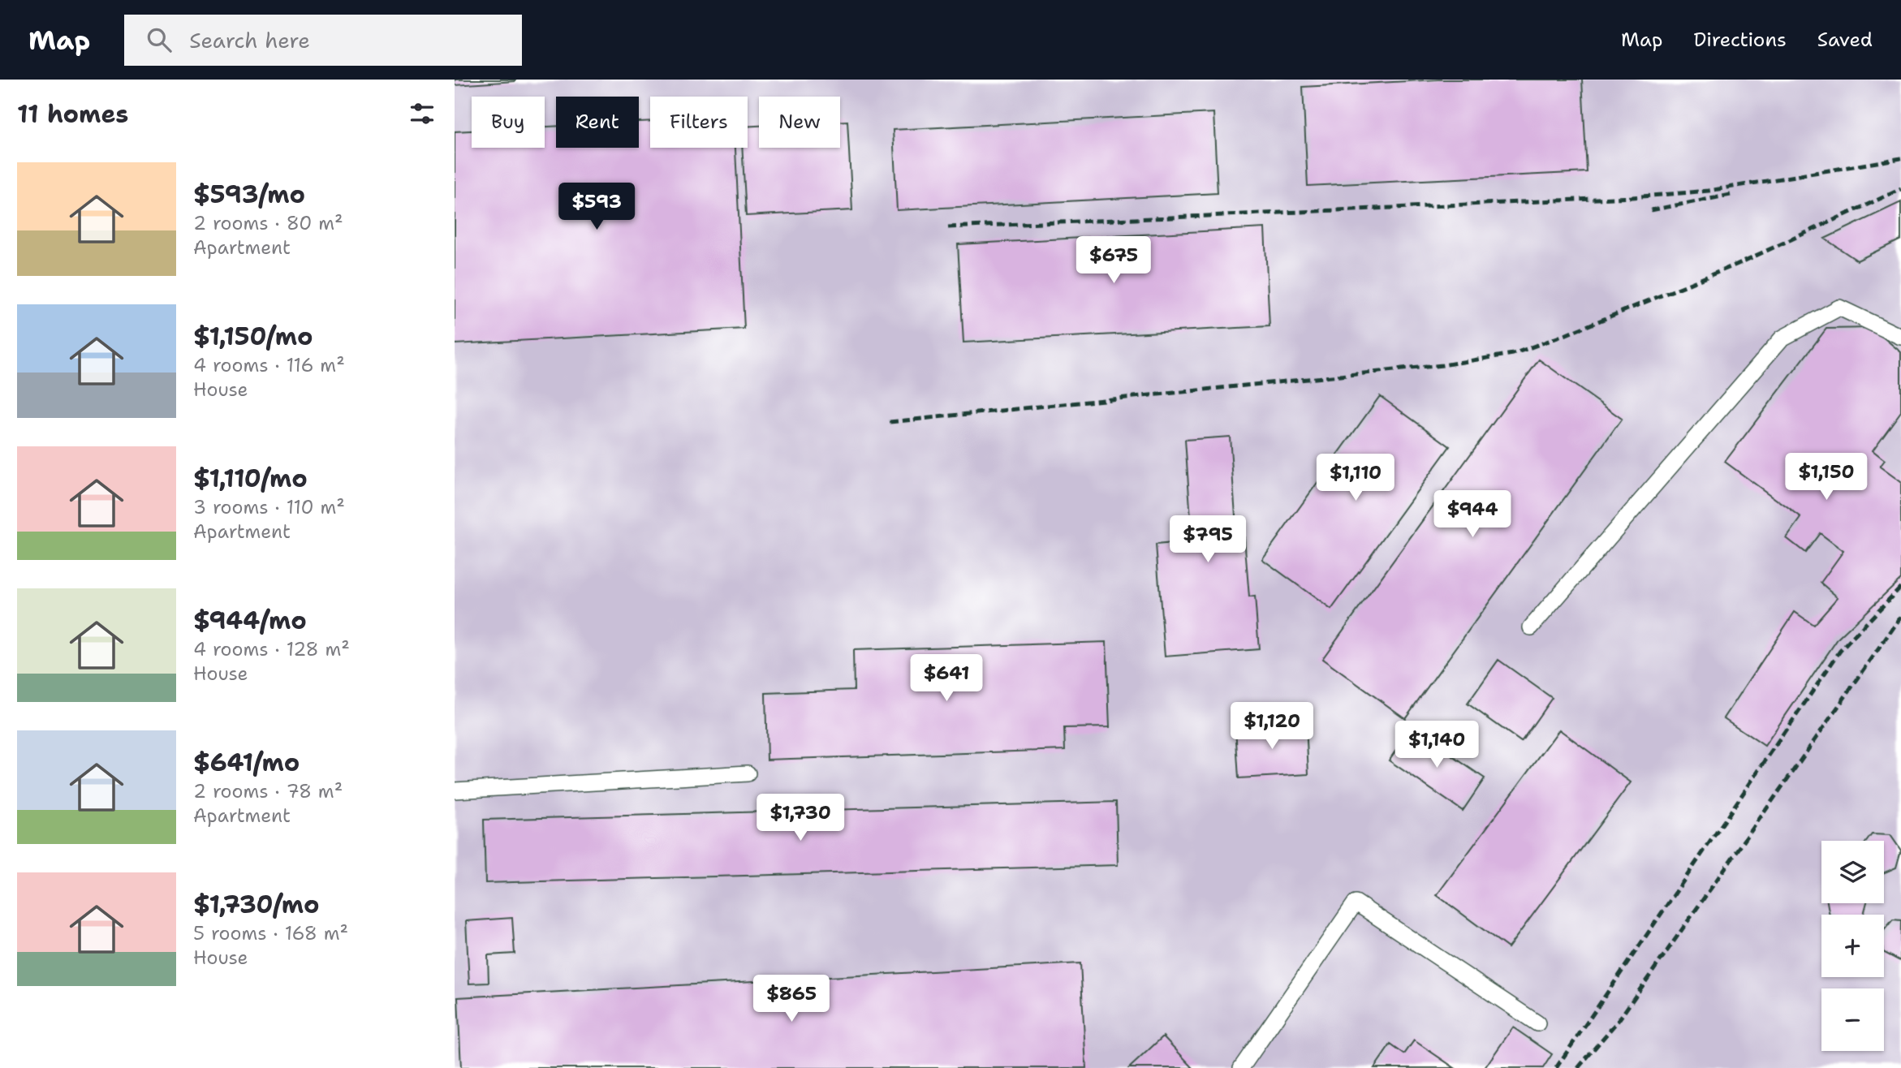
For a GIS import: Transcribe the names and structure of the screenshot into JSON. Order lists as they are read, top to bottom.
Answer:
{
  "page": {
    "header": "Map",
    "search": "Search here",
    "nav": ["Map", "Directions", "Saved"],
    "heading": "11 homes",
    "chip": [
      "Buy",
      "Rent",
      "Filters",
      "New"
    ],
    "list": [
      {
        "name": "$593/mo",
        "note": "2 rooms · 80 m² · Apartment"
      },
      {
        "name": "$1,150/mo",
        "note": "4 rooms · 116 m² · House"
      },
      {
        "name": "$1,110/mo",
        "note": "3 rooms · 110 m² · Apartment"
      },
      {
        "name": "$944/mo",
        "note": "4 rooms · 128 m² · House"
      },
      {
        "name": "$641/mo",
        "note": "2 rooms · 78 m² · Apartment"
      },
      {
        "name": "$1,730/mo",
        "note": "5 rooms · 168 m² · House"
      }
    ],
    "price": [
      "$593",
      "$675",
      "$1,150",
      "$1,110",
      "$944",
      "$795",
      "$641",
      "$1,120",
      "$1,140",
      "$1,730",
      "$865"
    ],
    "map_buttons": ["+", "−"]
  }
}
